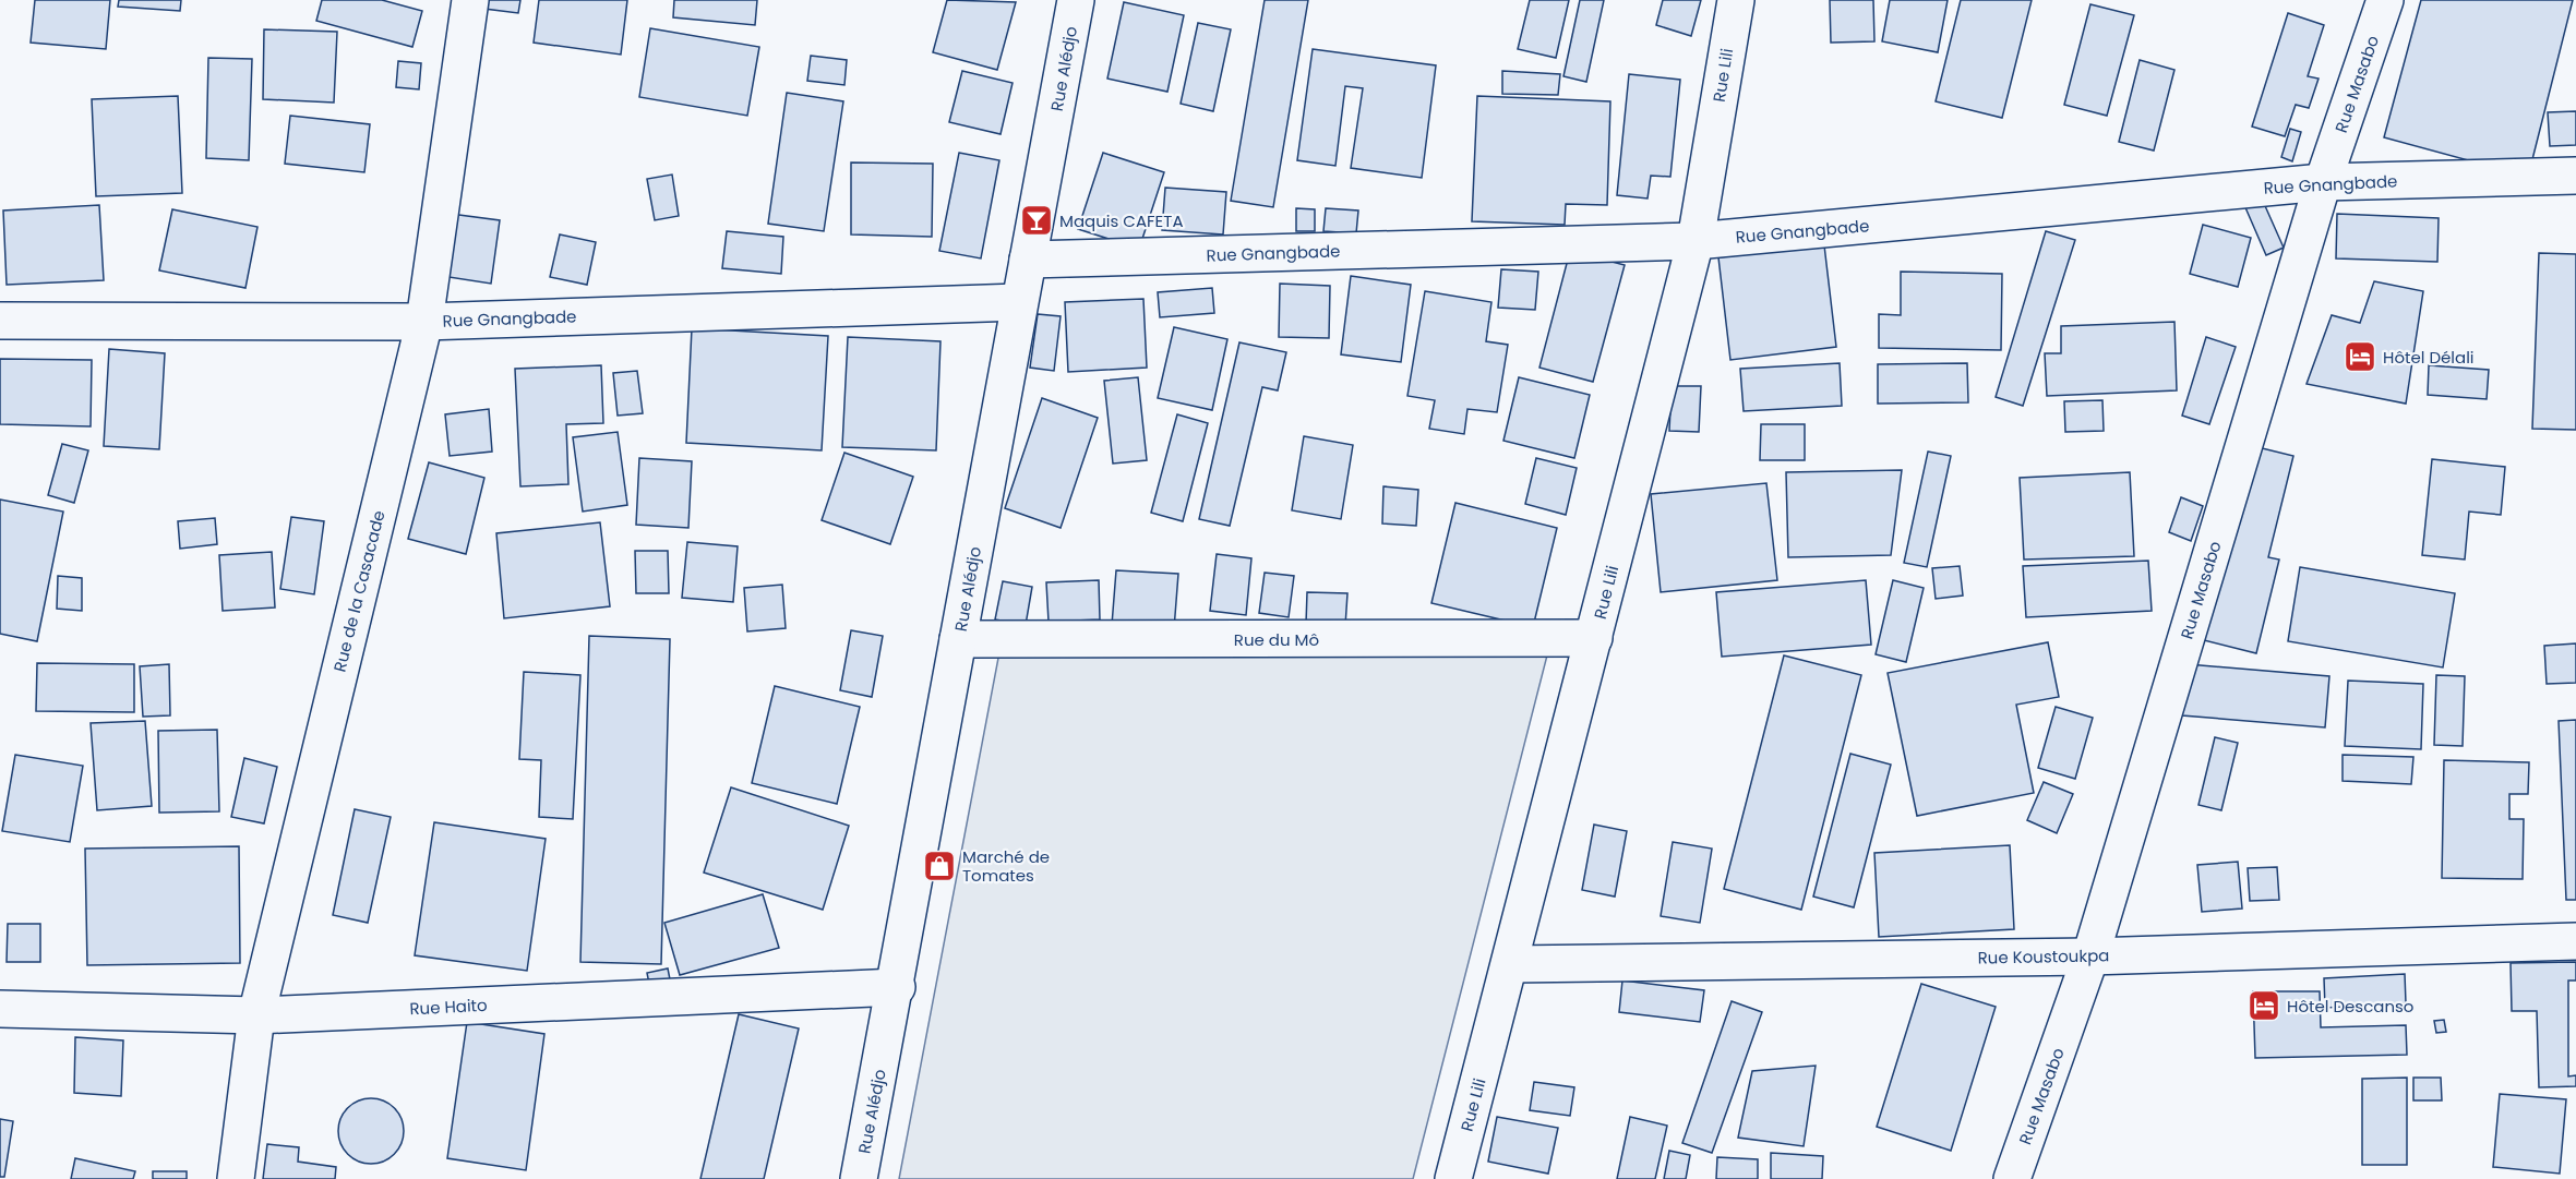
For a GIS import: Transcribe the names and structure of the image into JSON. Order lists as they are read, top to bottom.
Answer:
{
  "streets": {
    "street": [
      "Rue Alédjo",
      "Rue Lili",
      "Rue Masabo",
      "Rue Gnangbade",
      "Rue de la Casacade",
      "Rue du Mô",
      "Rue Koustoukpa",
      "Rue Haito"
    ]
  },
  "crossings": [
    ["Rue Alédjo", "Rue Gnangbade"],
    ["Rue Alédjo", "Rue du Mô"],
    ["Rue Alédjo", "Rue Haito"],
    ["Rue Lili", "Rue Gnangbade"],
    ["Rue Lili", "Rue du Mô"],
    ["Rue Lili", "Rue Koustoukpa"],
    ["Rue Masabo", "Rue Gnangbade"],
    ["Rue Masabo", "Rue Koustoukpa"],
    ["Rue Gnangbade", "Rue de la Casacade"],
    ["Rue de la Casacade", "Rue Haito"]
  ],
  "places": {
    "bar": ["Maquis CAFETA"],
    "hotel": ["Hôtel Délali", "Hôtel Descanso"],
    "shop": ["Marché de Tomates"]
  }
}
